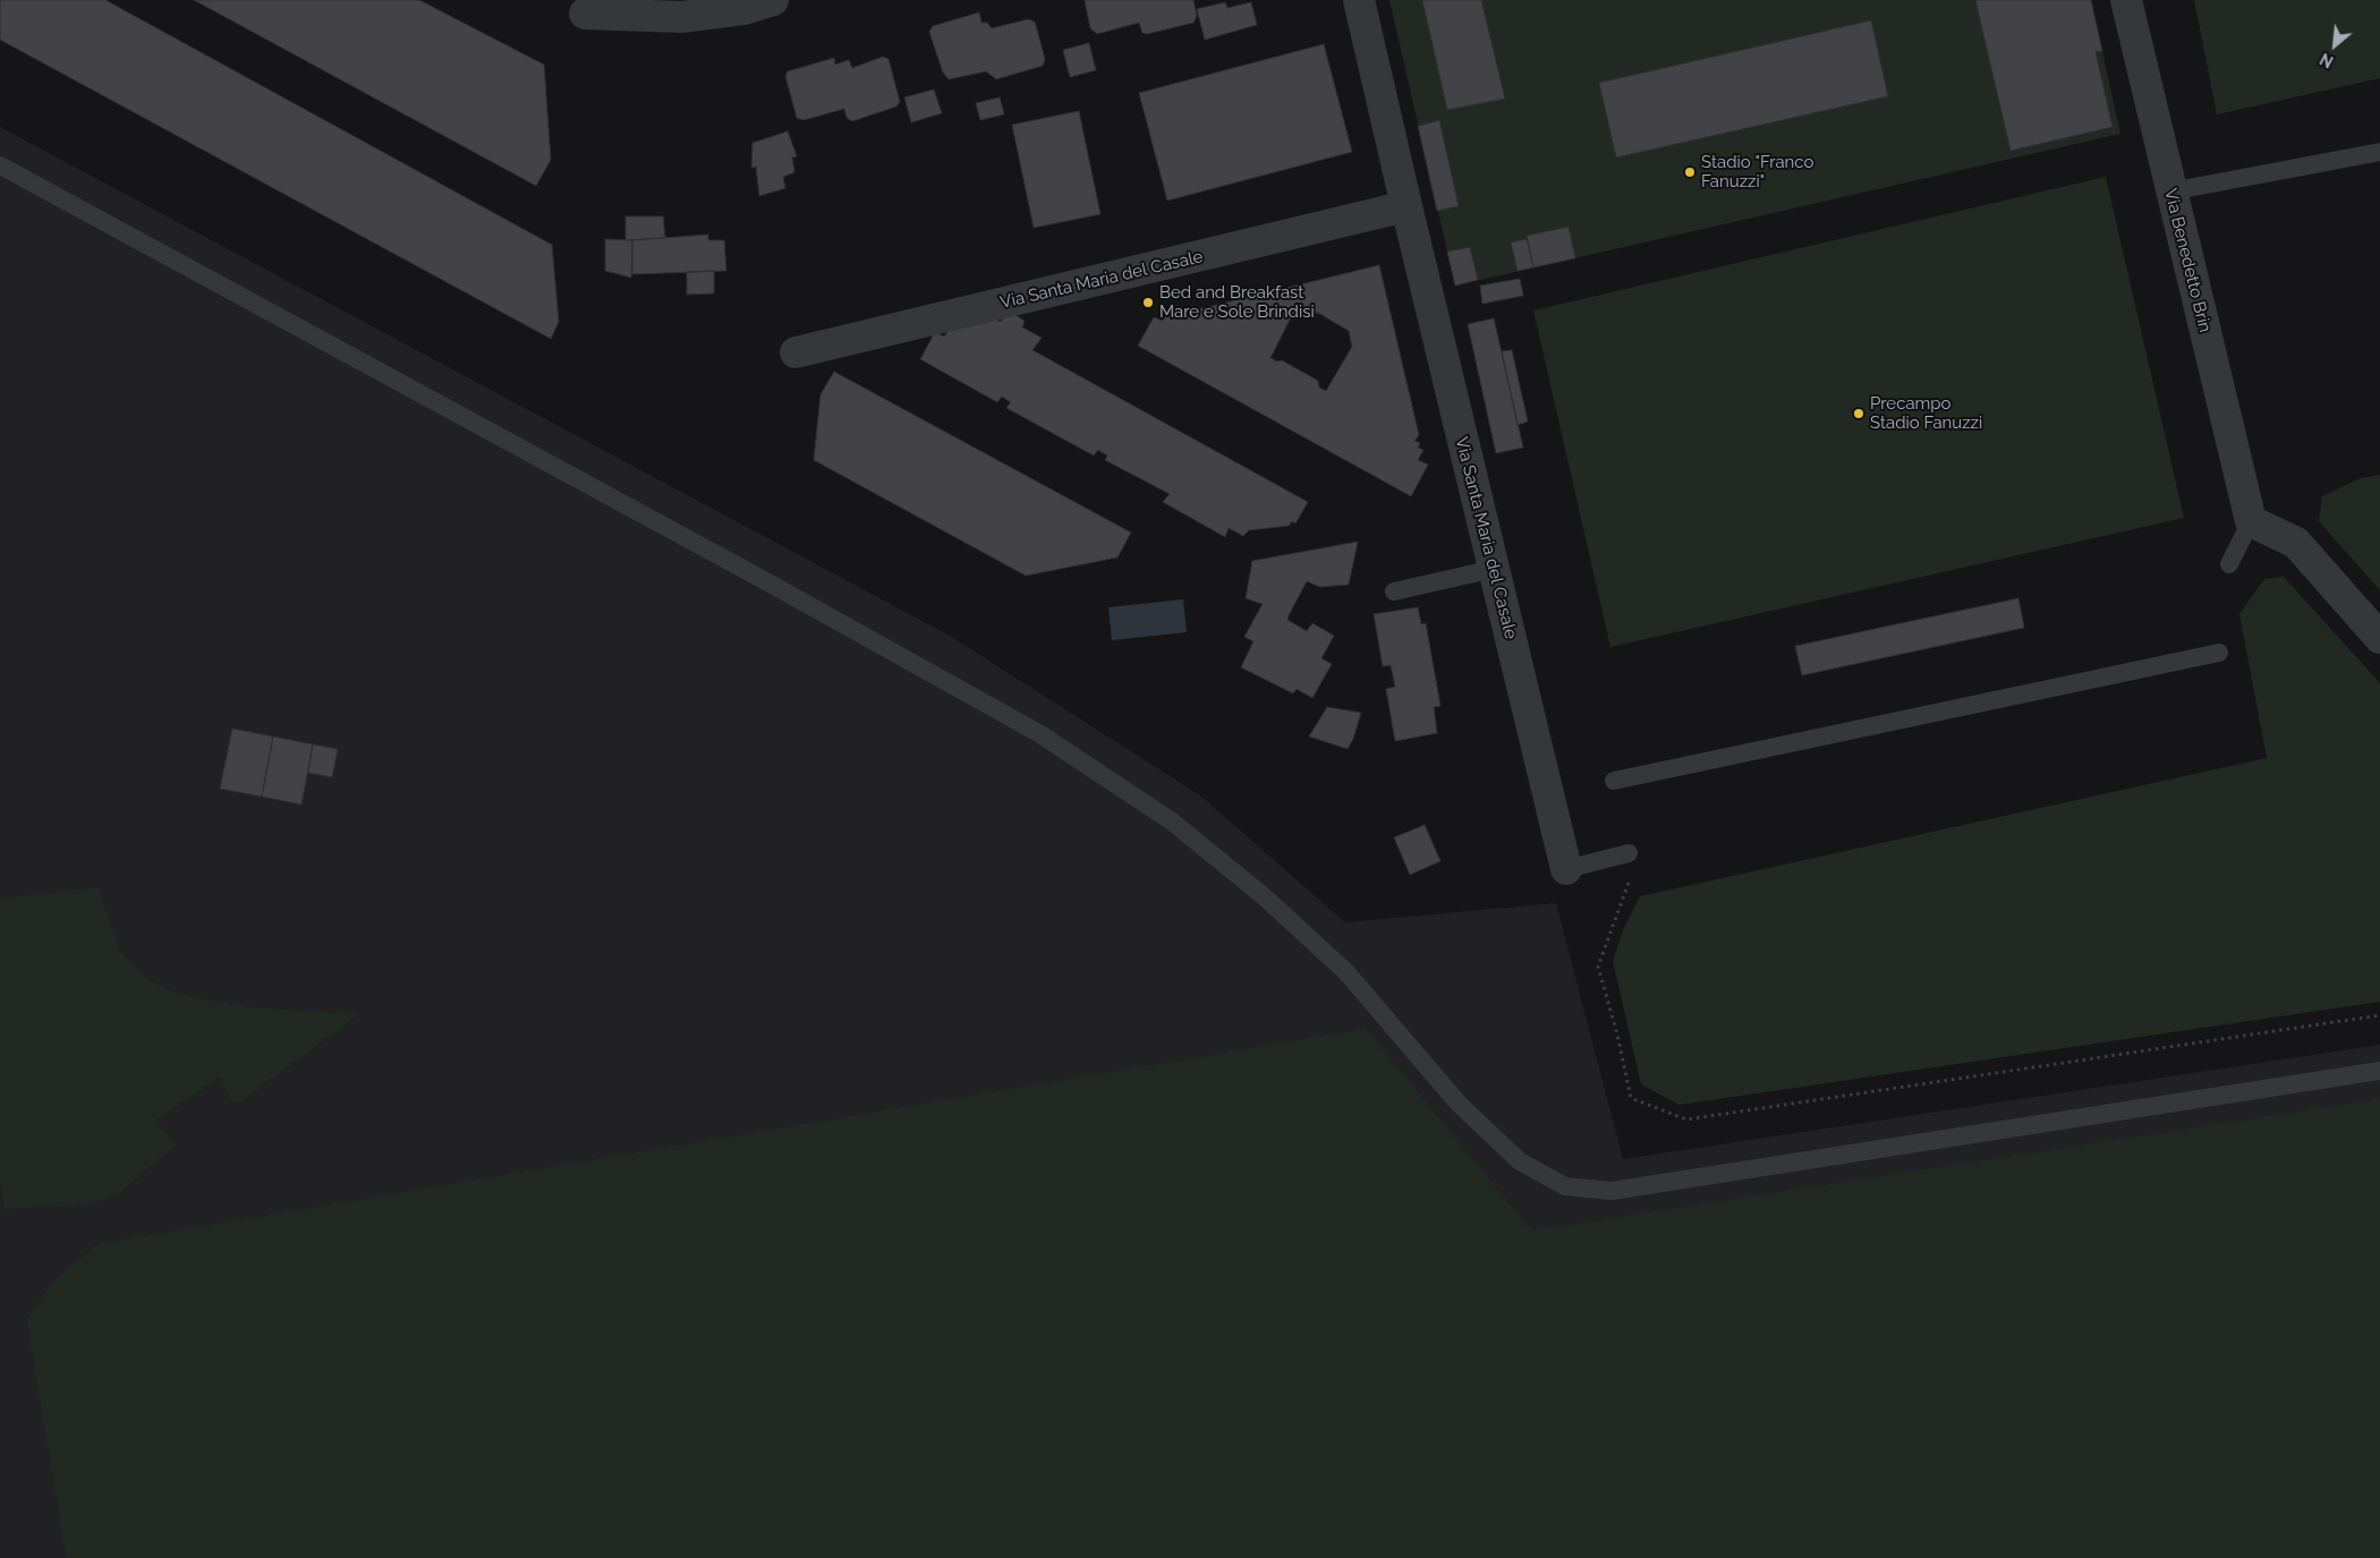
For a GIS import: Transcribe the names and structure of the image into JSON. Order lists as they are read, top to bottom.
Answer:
{
  "streets": {
    "street": ["Via Benedetto Brin", "Via Santa Maria del Casale"]
  },
  "places": ["Stadio \"Franco Fanuzzi\"", "Bed and Breakfast Mare e Sole Brindisi", "Precampo Stadio Fanuzzi"],
  "north": "bottom left"
}
